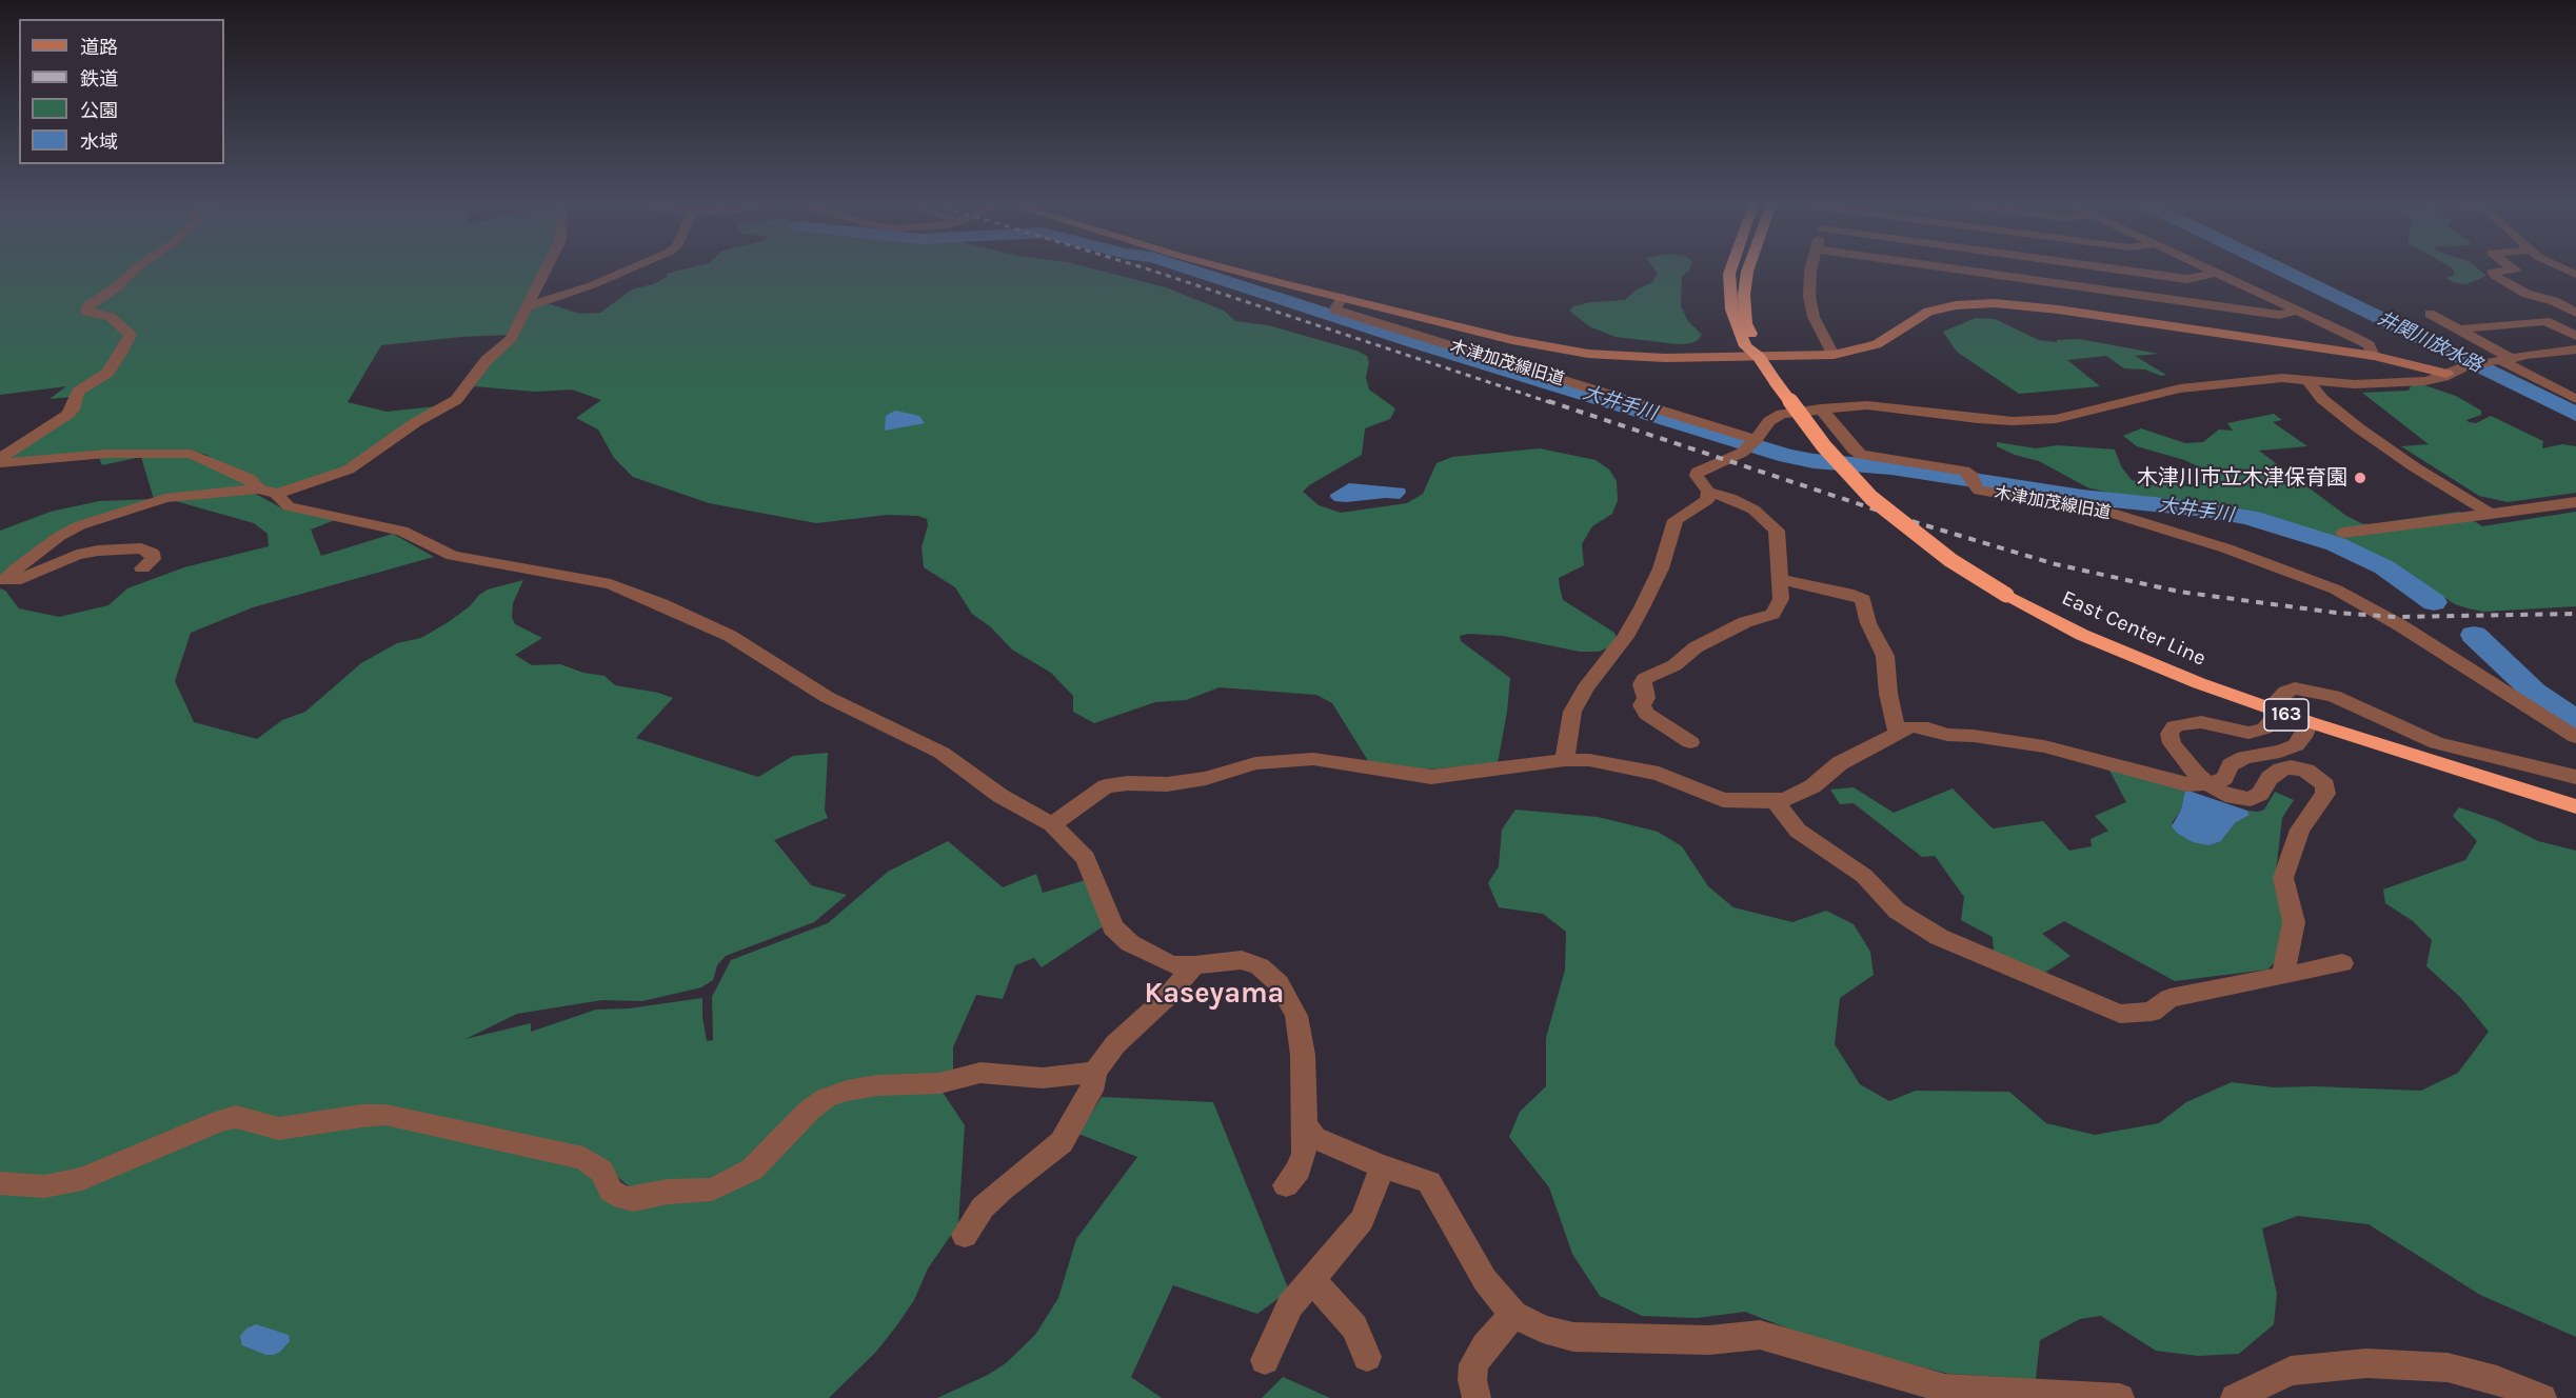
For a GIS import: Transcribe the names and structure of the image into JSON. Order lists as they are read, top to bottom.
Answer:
{
  "streets": {
    "highway": ["East Center Line", "163"],
    "street": ["木津加茂線旧道"]
  },
  "districts": ["Kaseyama"],
  "water": ["井関川放水路", "大井手川"],
  "places": ["木津川市立木津保育園"],
  "legend": [
    "道路",
    "鉄道",
    "公園",
    "水域"
  ]
}
